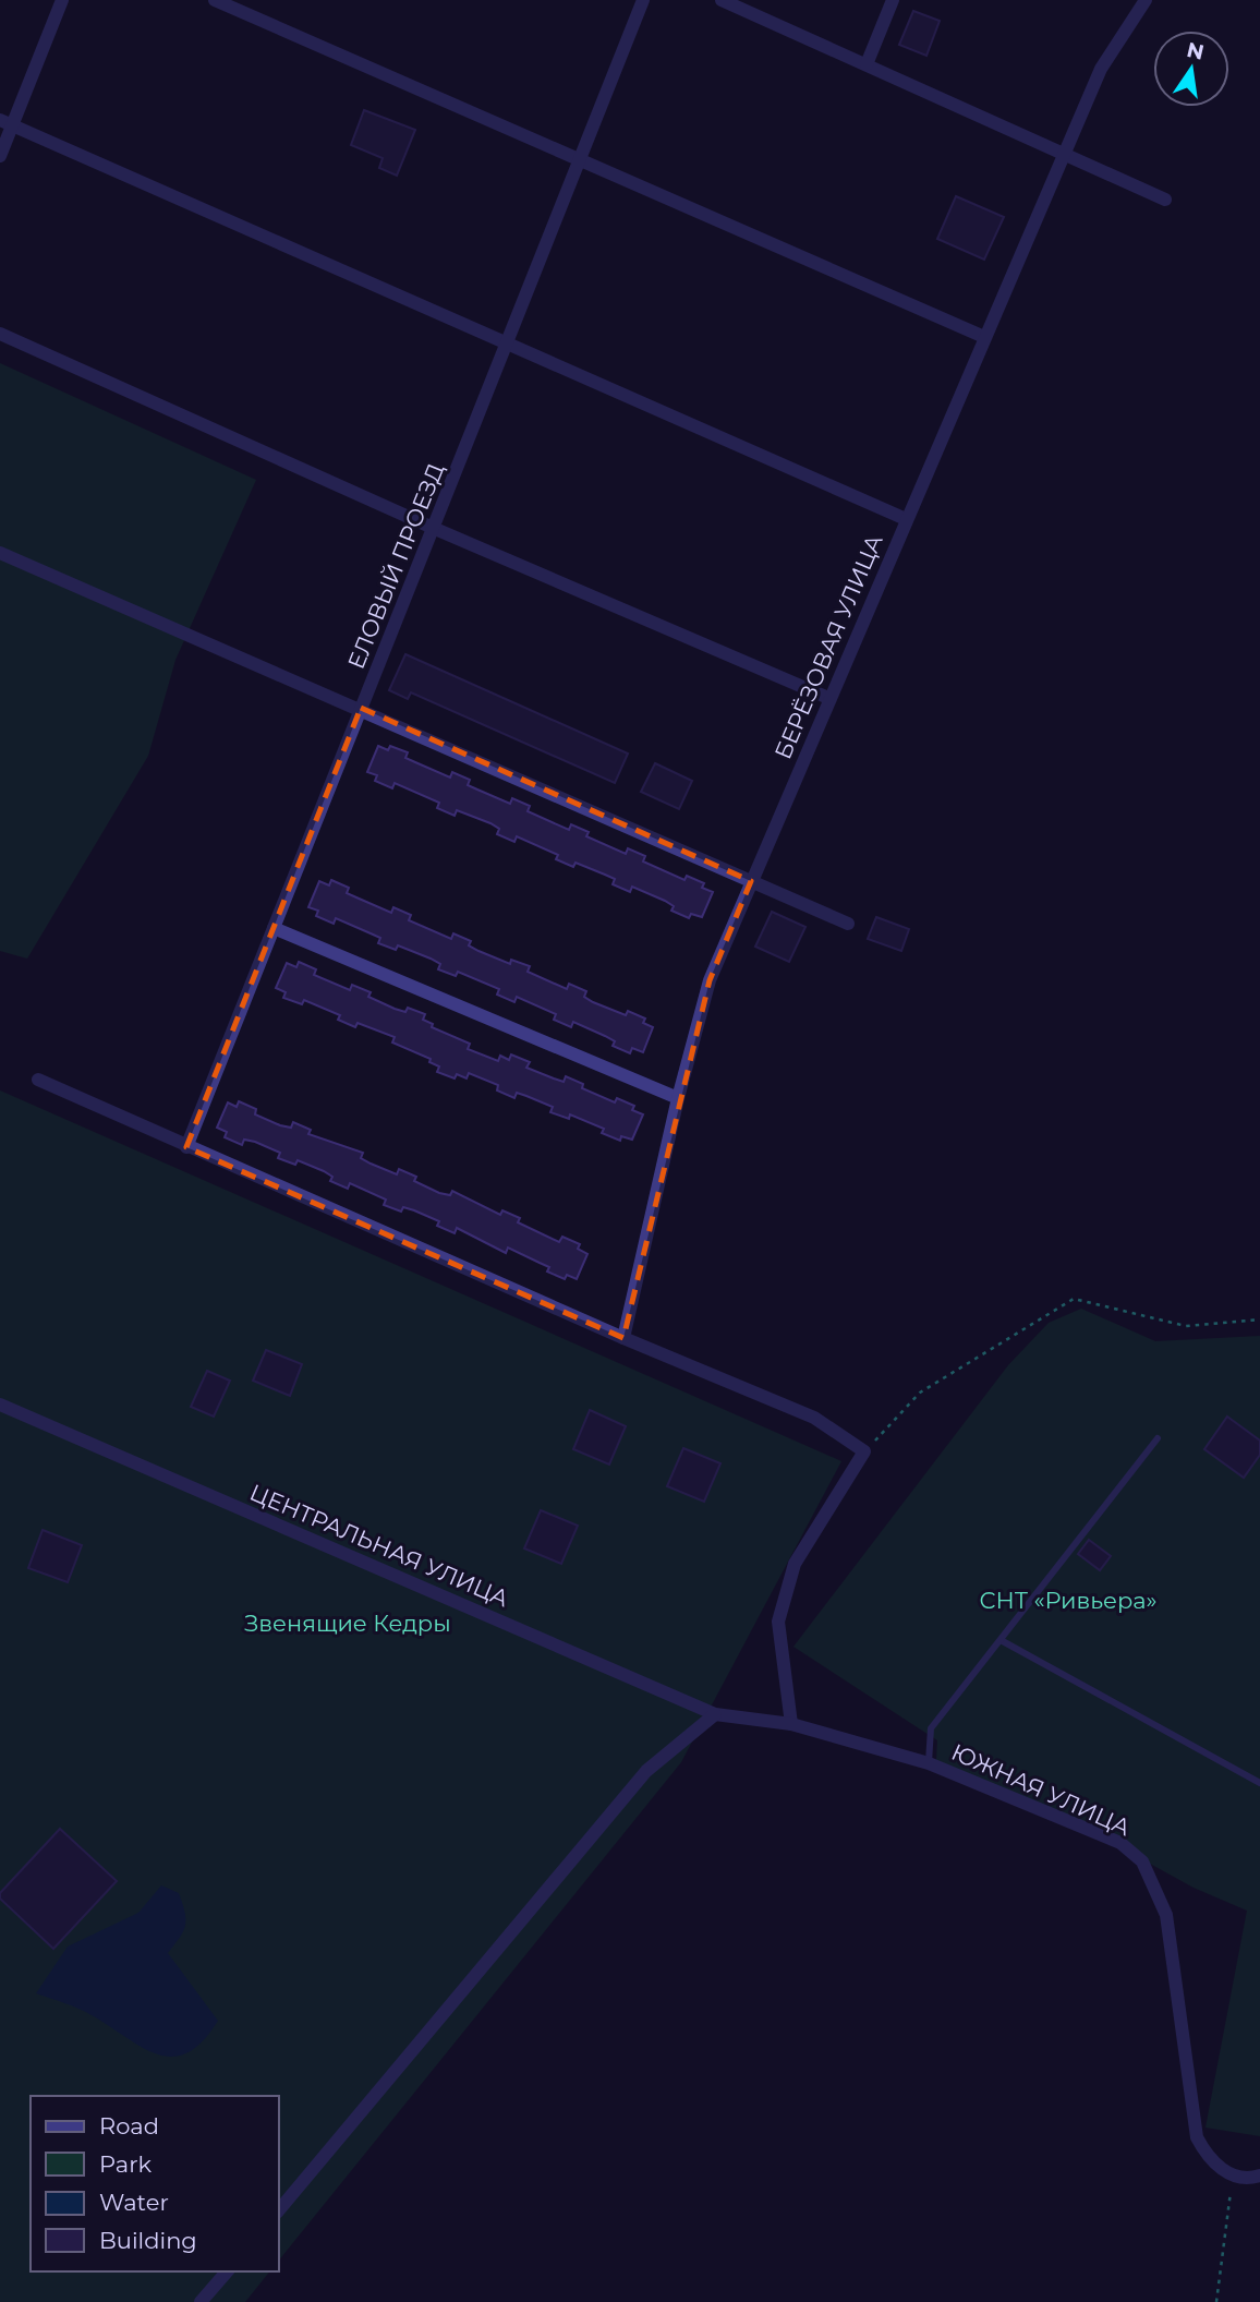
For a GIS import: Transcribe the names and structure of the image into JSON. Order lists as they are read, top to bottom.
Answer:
{
  "streets": {
    "street": [
      "ЕЛОВЫЙ ПРОЕЗД",
      "БЕРЁЗОВАЯ УЛИЦА",
      "ЦЕНТРАЛЬНАЯ УЛИЦА",
      "ЮЖНАЯ УЛИЦА"
    ]
  },
  "crossings": [
    ["ЦЕНТРАЛЬНАЯ УЛИЦА", "ЮЖНАЯ УЛИЦА"]
  ],
  "parks": ["СНТ «Ривьера»", "Звенящие Кедры"],
  "legend": [
    "Road",
    "Park",
    "Water",
    "Building"
  ],
  "north": "top"
}
